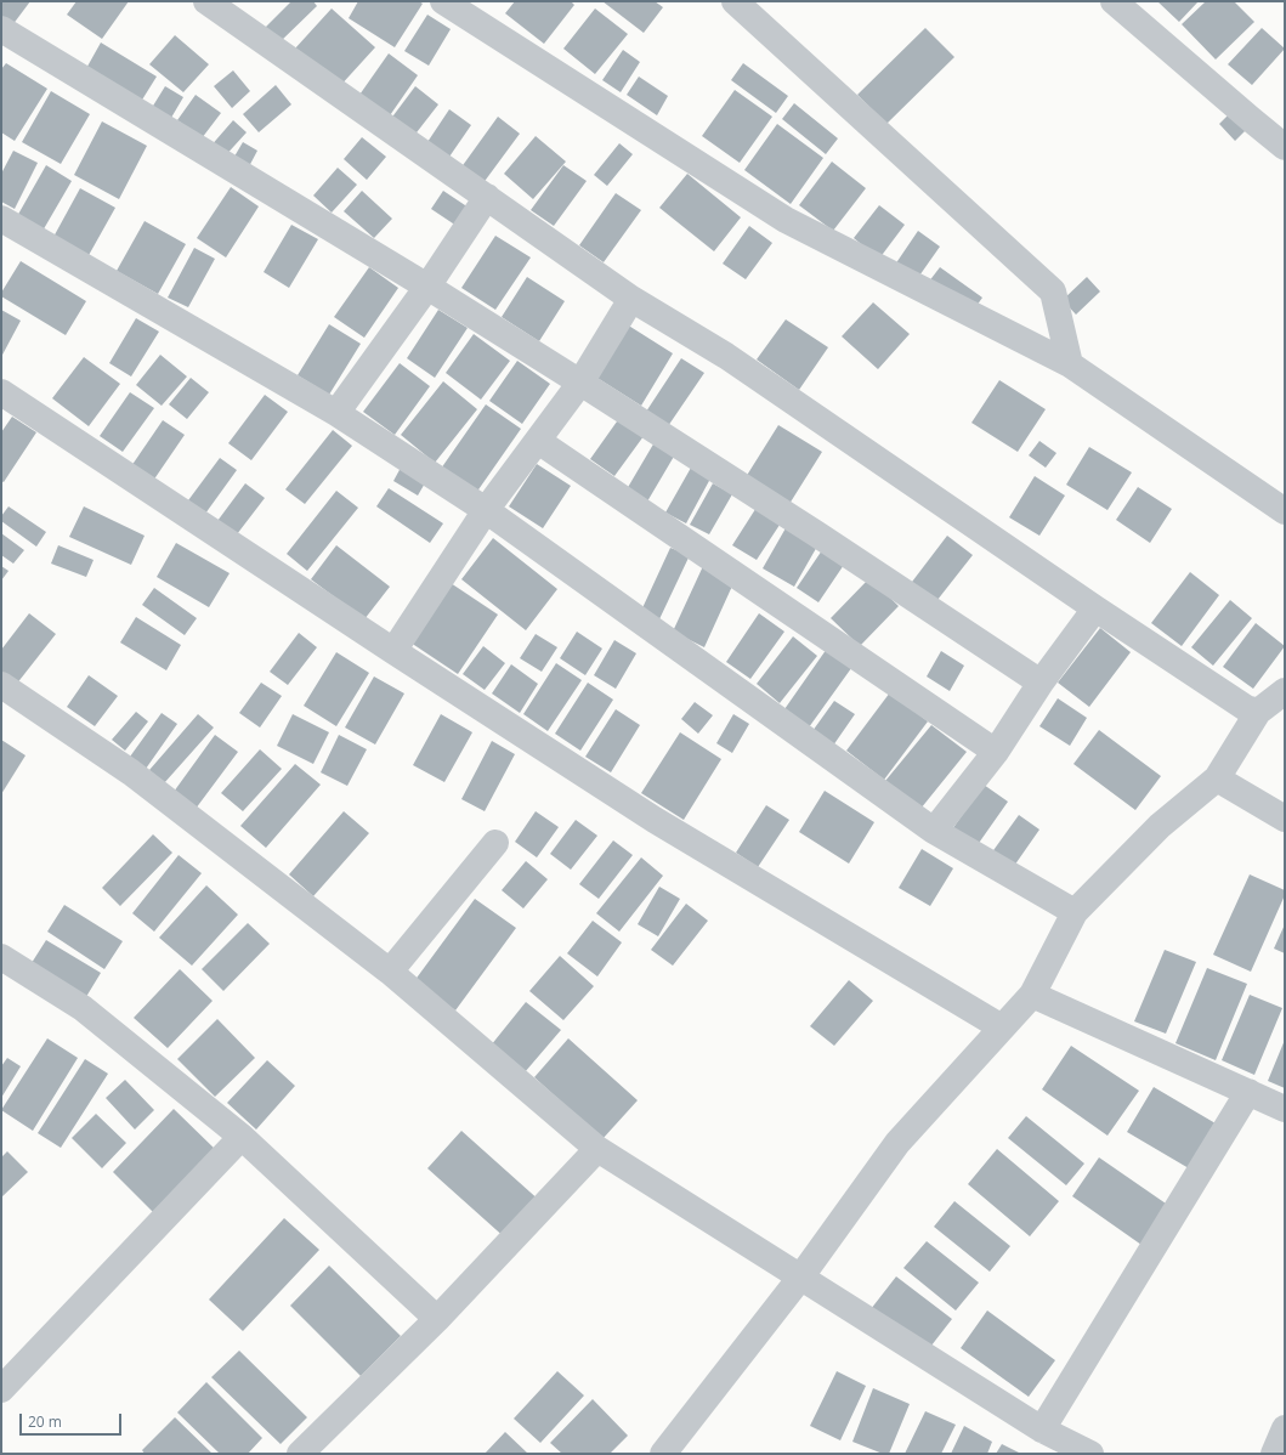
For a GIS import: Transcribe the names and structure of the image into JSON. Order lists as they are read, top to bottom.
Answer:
{
  "scale_bar": "20 m"
}
